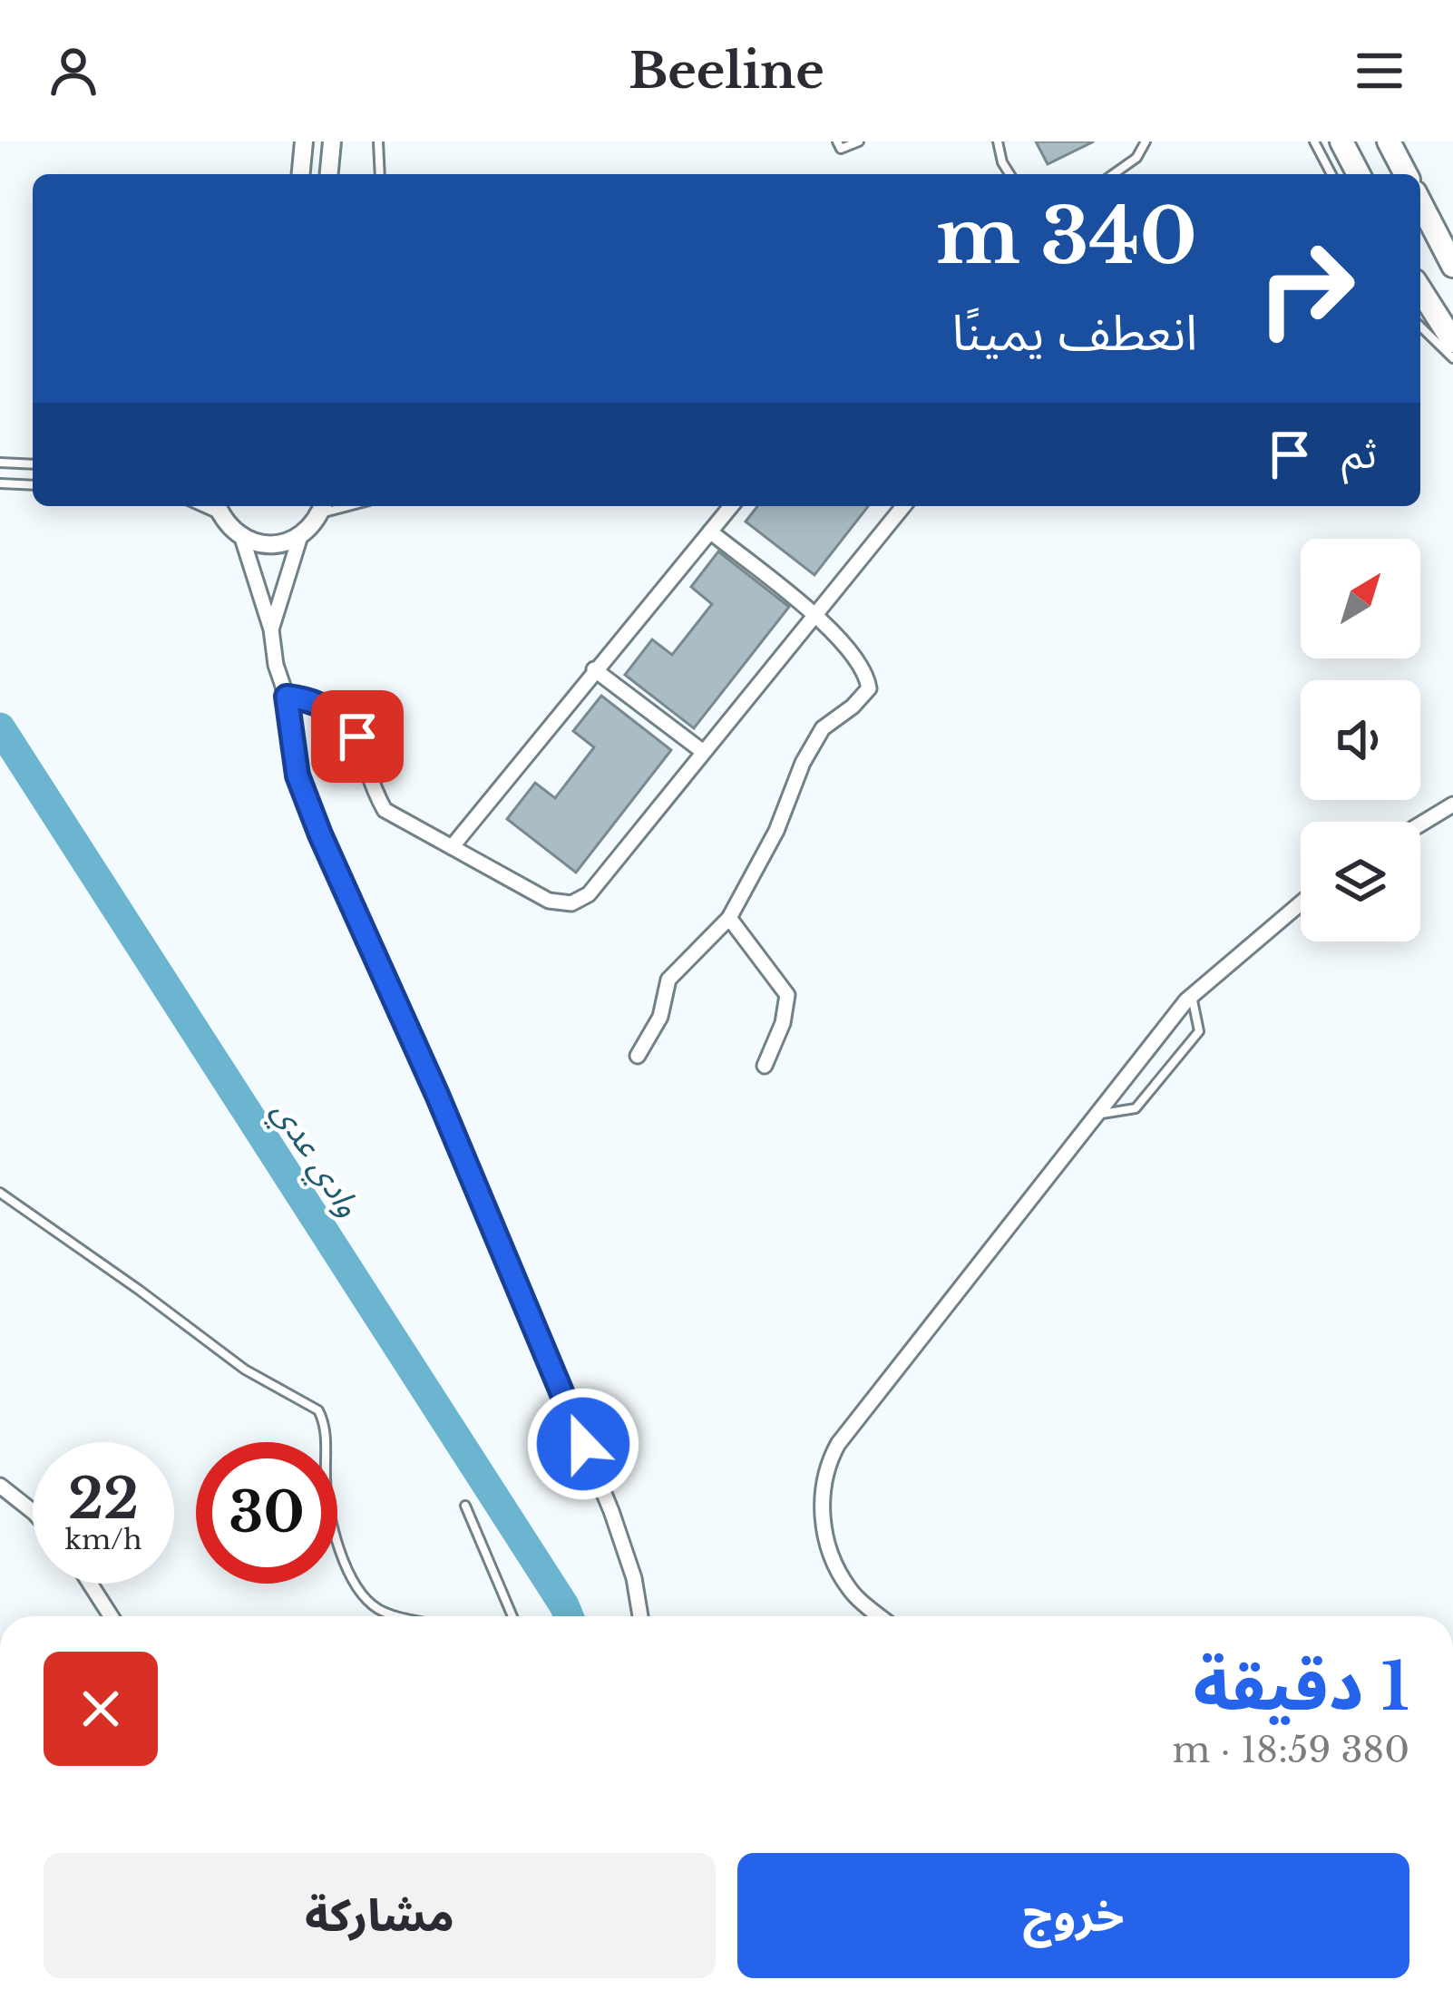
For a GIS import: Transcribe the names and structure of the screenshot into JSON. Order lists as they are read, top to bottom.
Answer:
{
  "water": ["وادي عدي"],
  "north": "top right",
  "page": {
    "header": "Beeline",
    "turn": ["340 m", "انعطف يمينًا"],
    "then": "ثم",
    "speed": "22 km/h",
    "limit": "30",
    "heading": ["1 دقيقة", "380 m · 18:59"],
    "buttons": ["خروج", "مشاركة"]
  }
}
